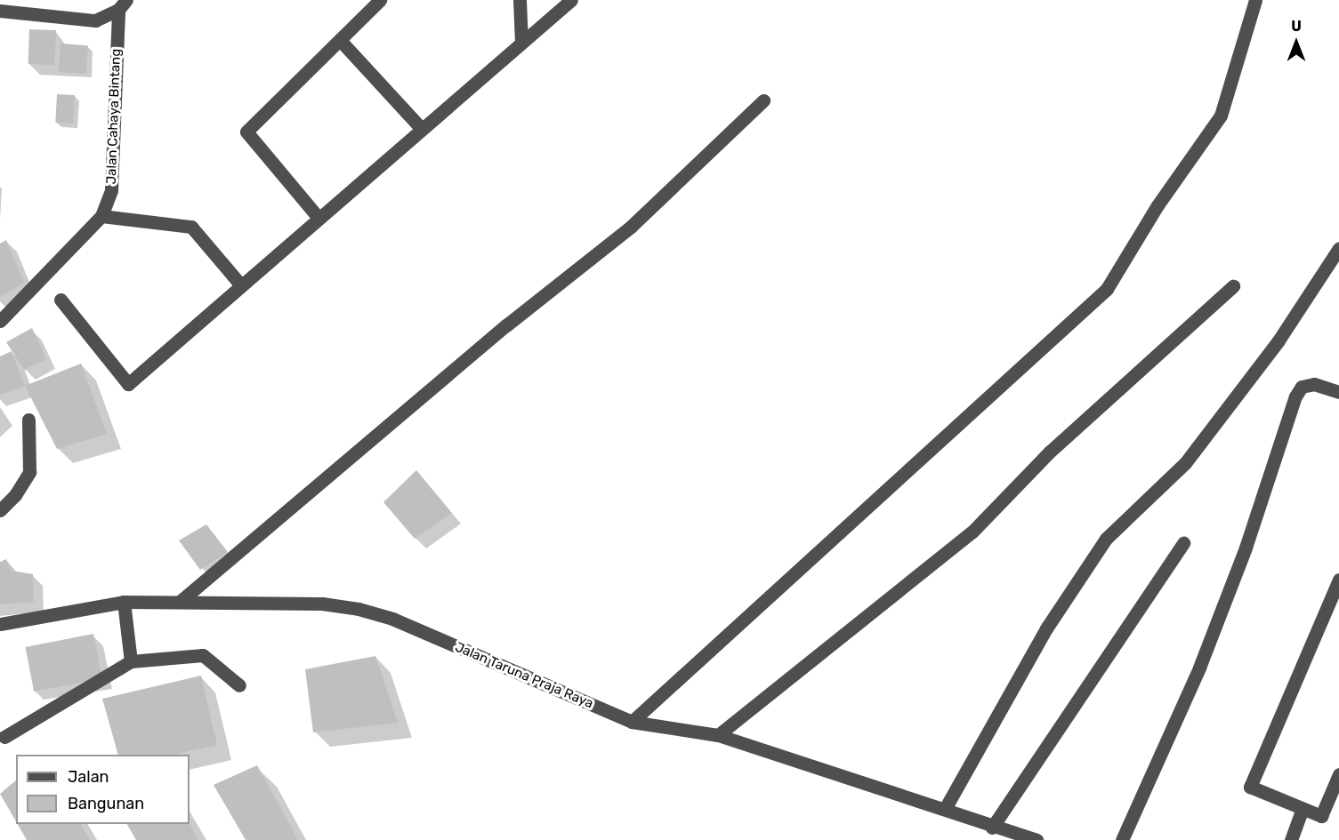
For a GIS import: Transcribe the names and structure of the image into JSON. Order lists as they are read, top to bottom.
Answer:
{
  "streets": {
    "street": ["Jalan Cahaya Bintang", "Jalan Taruna Praja Raya"]
  },
  "legend": ["Jalan", "Bangunan"],
  "north": "top"
}
